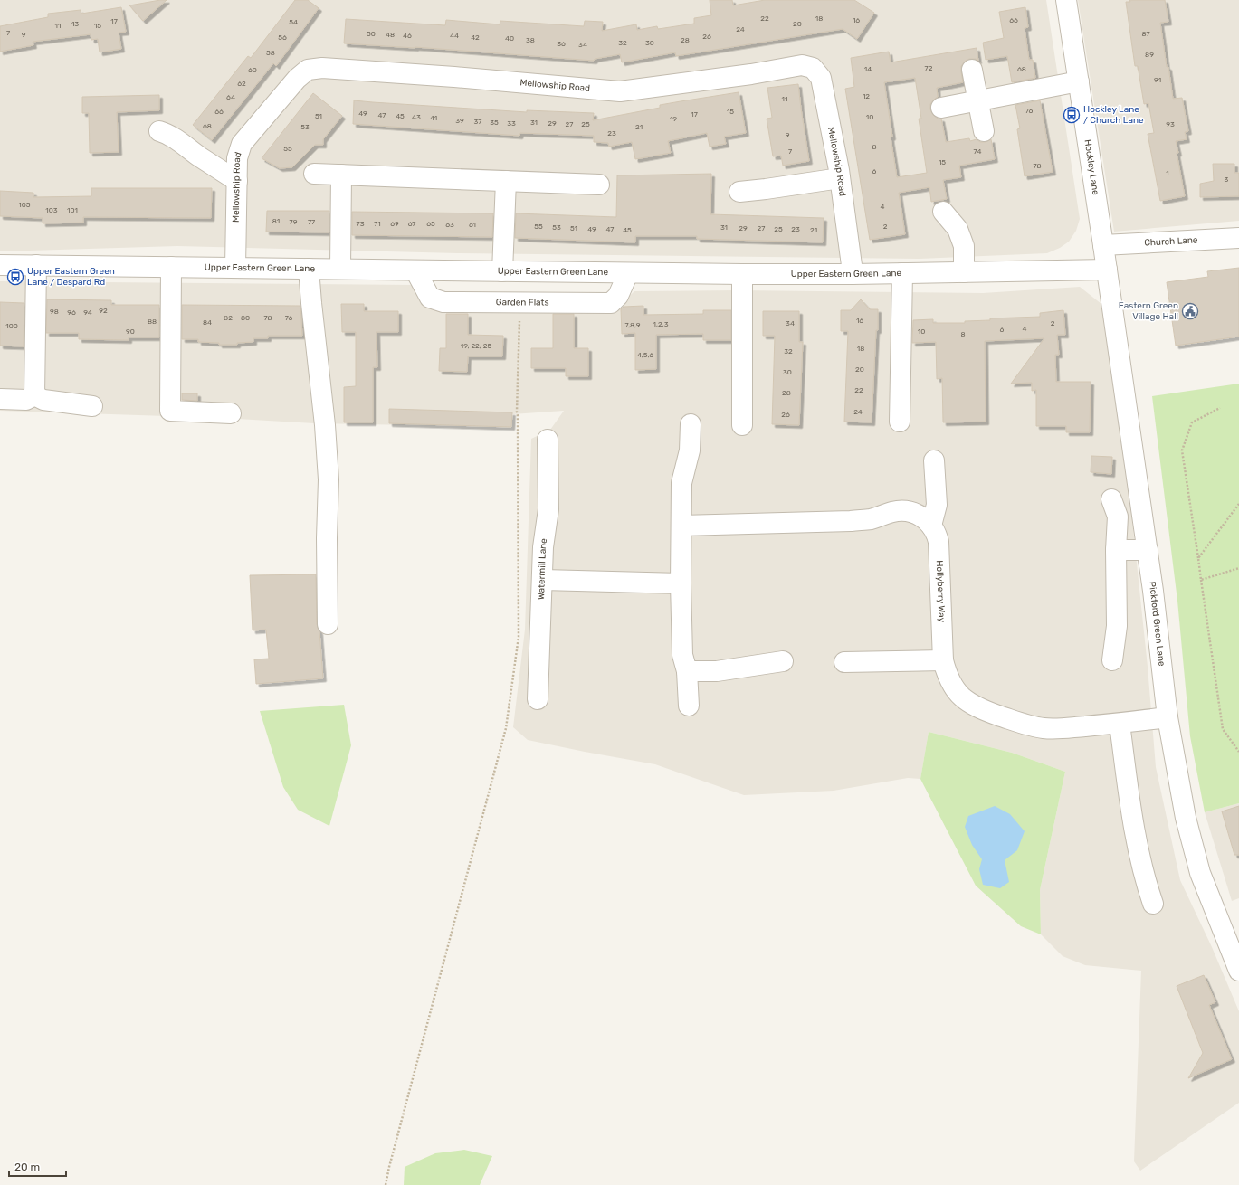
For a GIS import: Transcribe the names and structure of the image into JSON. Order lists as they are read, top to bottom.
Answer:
{
  "streets": {
    "street": [
      "Mellowship Road",
      "Hockley Lane",
      "Church Lane",
      "Upper Eastern Green Lane",
      "Garden Flats",
      "Watermill Lane",
      "Hollyberry Way",
      "Pickford Green Lane"
    ]
  },
  "crossings": [
    ["Mellowship Road", "Upper Eastern Green Lane"],
    ["Hockley Lane", "Church Lane"],
    ["Hockley Lane", "Upper Eastern Green Lane"],
    ["Hockley Lane", "Pickford Green Lane"],
    ["Upper Eastern Green Lane", "Garden Flats"],
    ["Upper Eastern Green Lane", "Pickford Green Lane"],
    ["Hollyberry Way", "Pickford Green Lane"]
  ],
  "places": {
    "bus stop": ["Hockley Lane / Church Lane", "Upper Eastern Green Lane / Despard Rd"],
    "public building": ["Eastern Green Village Hall"]
  },
  "house_numbers": [
    "22",
    "18",
    "16",
    "66",
    "17",
    "54",
    "13",
    "20",
    "11",
    "15",
    "24",
    "7",
    "50",
    "87",
    "9",
    "48",
    "46",
    "44",
    "26",
    "56",
    "42",
    "40",
    "38",
    "28",
    "32",
    "30",
    "36",
    "34",
    "58",
    "89",
    "72",
    "14",
    "68",
    "60",
    "91",
    "62",
    "12",
    "64",
    "11",
    "76",
    "66",
    "15",
    "49",
    "17",
    "47",
    "51",
    "45",
    "43",
    "10",
    "41",
    "19",
    "39",
    "37",
    "35",
    "31",
    "33",
    "29",
    "27",
    "25",
    "93",
    "68",
    "53",
    "21",
    "23",
    "9",
    "8",
    "55",
    "7",
    "74",
    "15",
    "78",
    "6",
    "1",
    "3",
    "105",
    "4",
    "103",
    "101",
    "81",
    "79",
    "77",
    "73",
    "71",
    "69",
    "67",
    "65",
    "63",
    "61",
    "55",
    "2",
    "53",
    "31",
    "51",
    "29",
    "27",
    "49",
    "47",
    "25",
    "23",
    "45",
    "21",
    "92",
    "98",
    "96",
    "94",
    "82",
    "80",
    "78",
    "76",
    "16",
    "88",
    "84",
    "34",
    "2",
    "1,2,3",
    "7,8,9",
    "100",
    "4",
    "6",
    "90",
    "10",
    "8",
    "19, 22, 25",
    "18",
    "32",
    "4,5,6",
    "20",
    "30",
    "22",
    "28",
    "24",
    "26"
  ],
  "scale_bar": "20 m"
}
